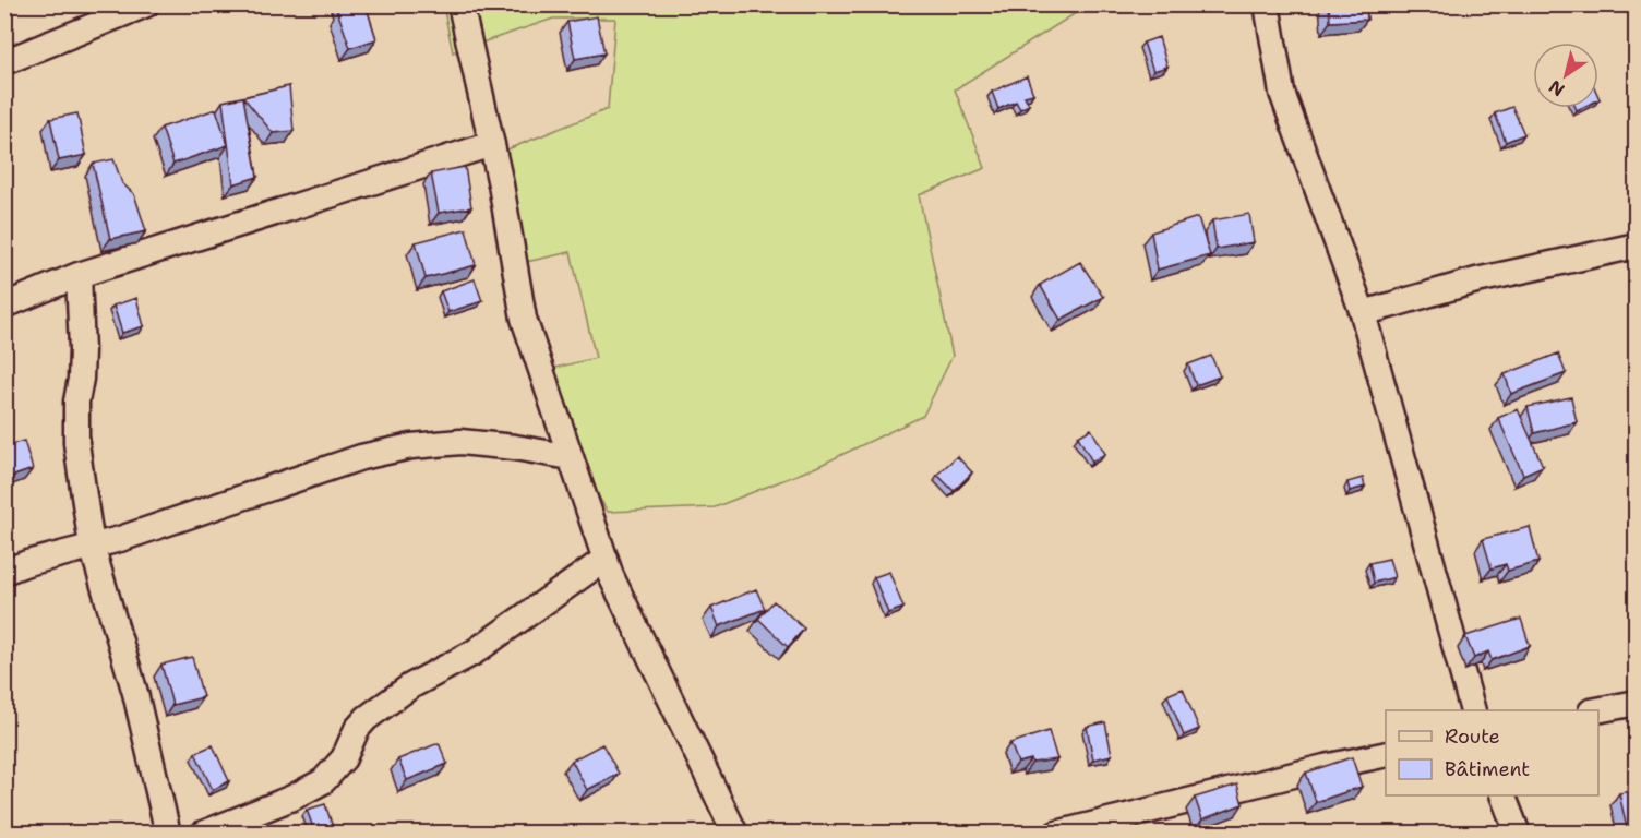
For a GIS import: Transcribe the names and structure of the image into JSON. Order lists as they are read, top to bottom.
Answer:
{
  "legend": ["Route", "Bâtiment"],
  "north": "bottom left"
}
